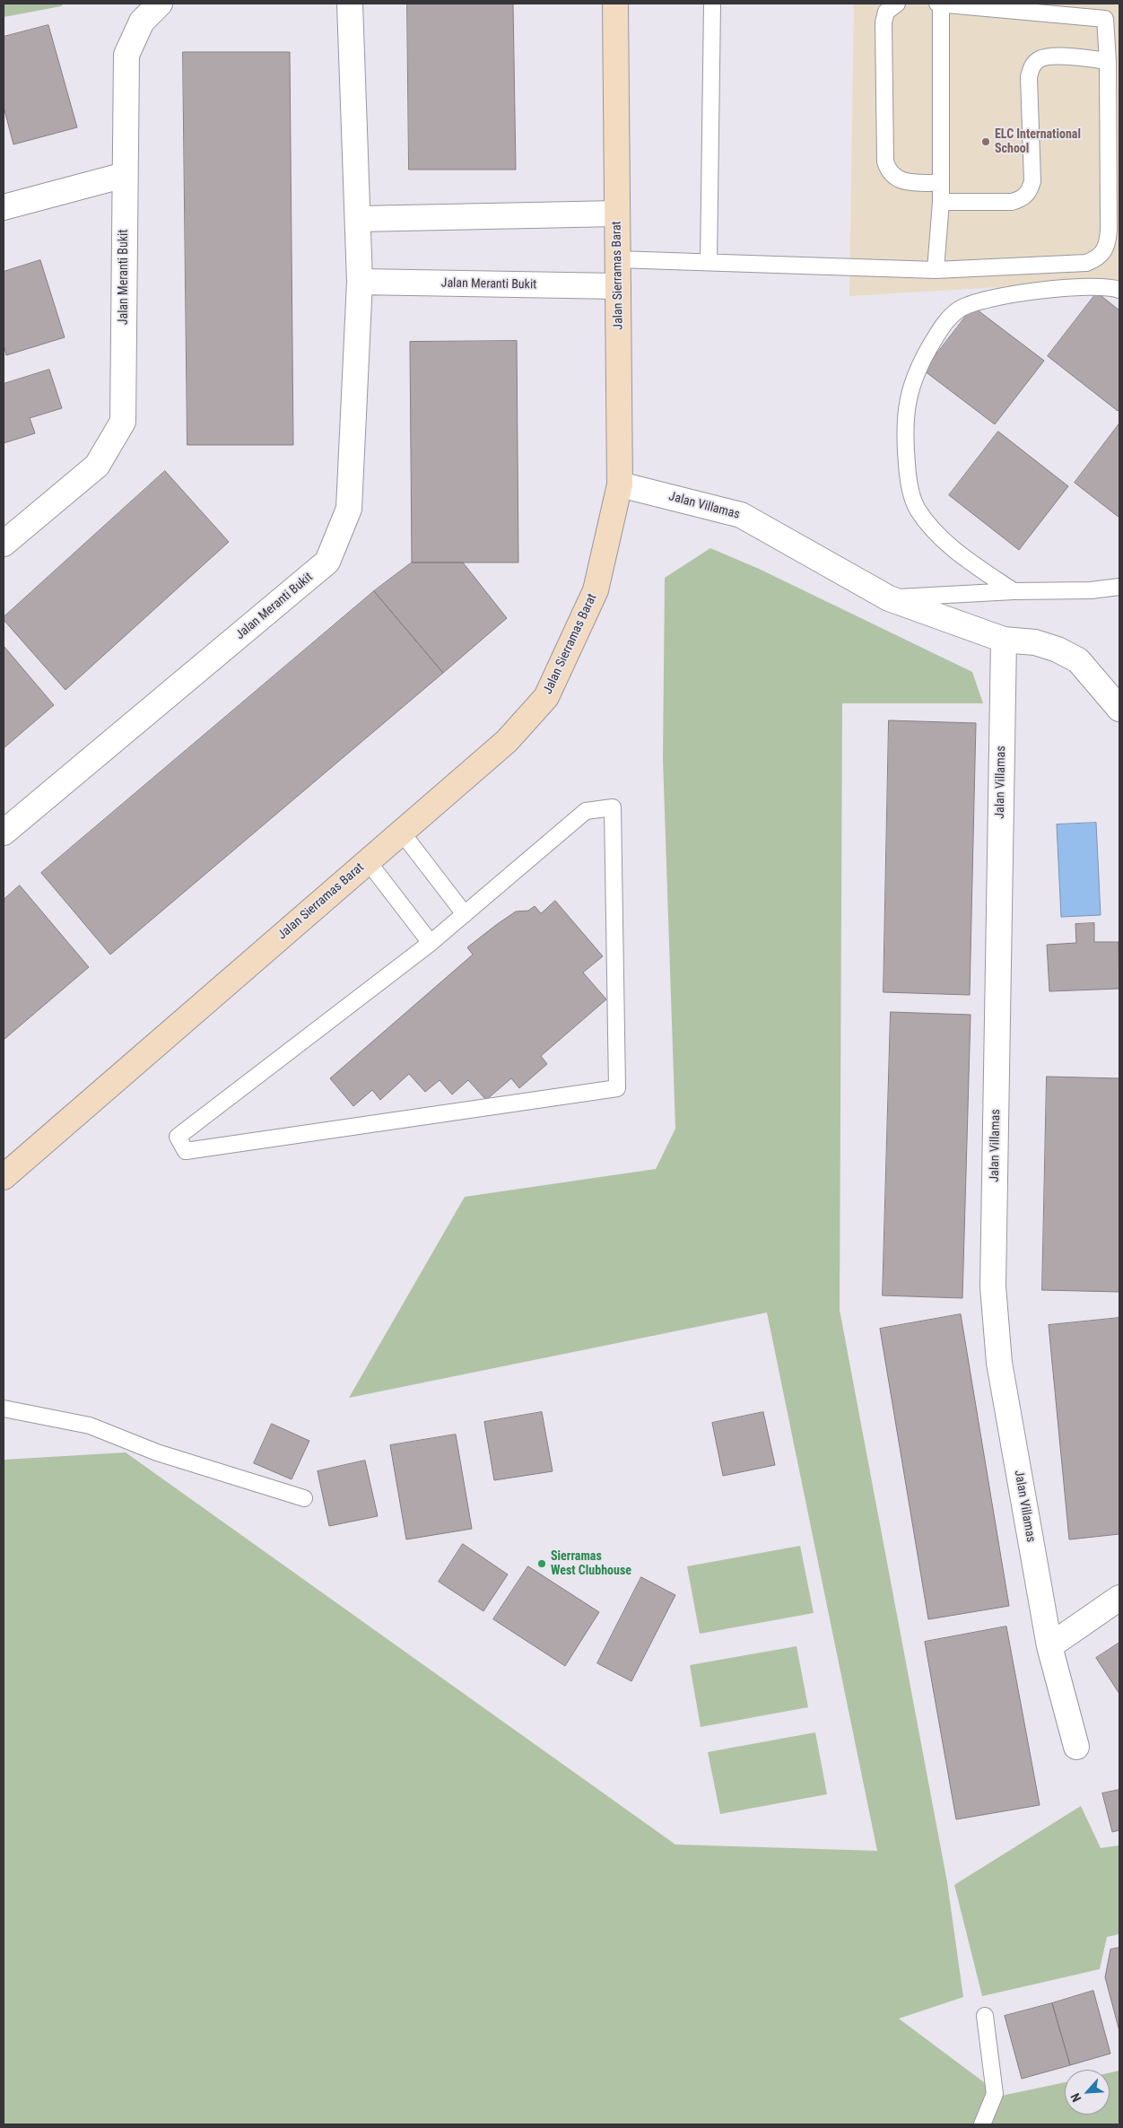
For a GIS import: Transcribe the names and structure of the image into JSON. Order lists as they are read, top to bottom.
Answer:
{
  "streets": {
    "street": ["Jalan Sierramas Barat", "Jalan Meranti Bukit", "Jalan Villamas"]
  },
  "crossings": [
    ["Jalan Sierramas Barat", "Jalan Meranti Bukit"],
    ["Jalan Sierramas Barat", "Jalan Villamas"]
  ],
  "places": ["ELC International School", "Sierramas West Clubhouse"],
  "north": "bottom left"
}
